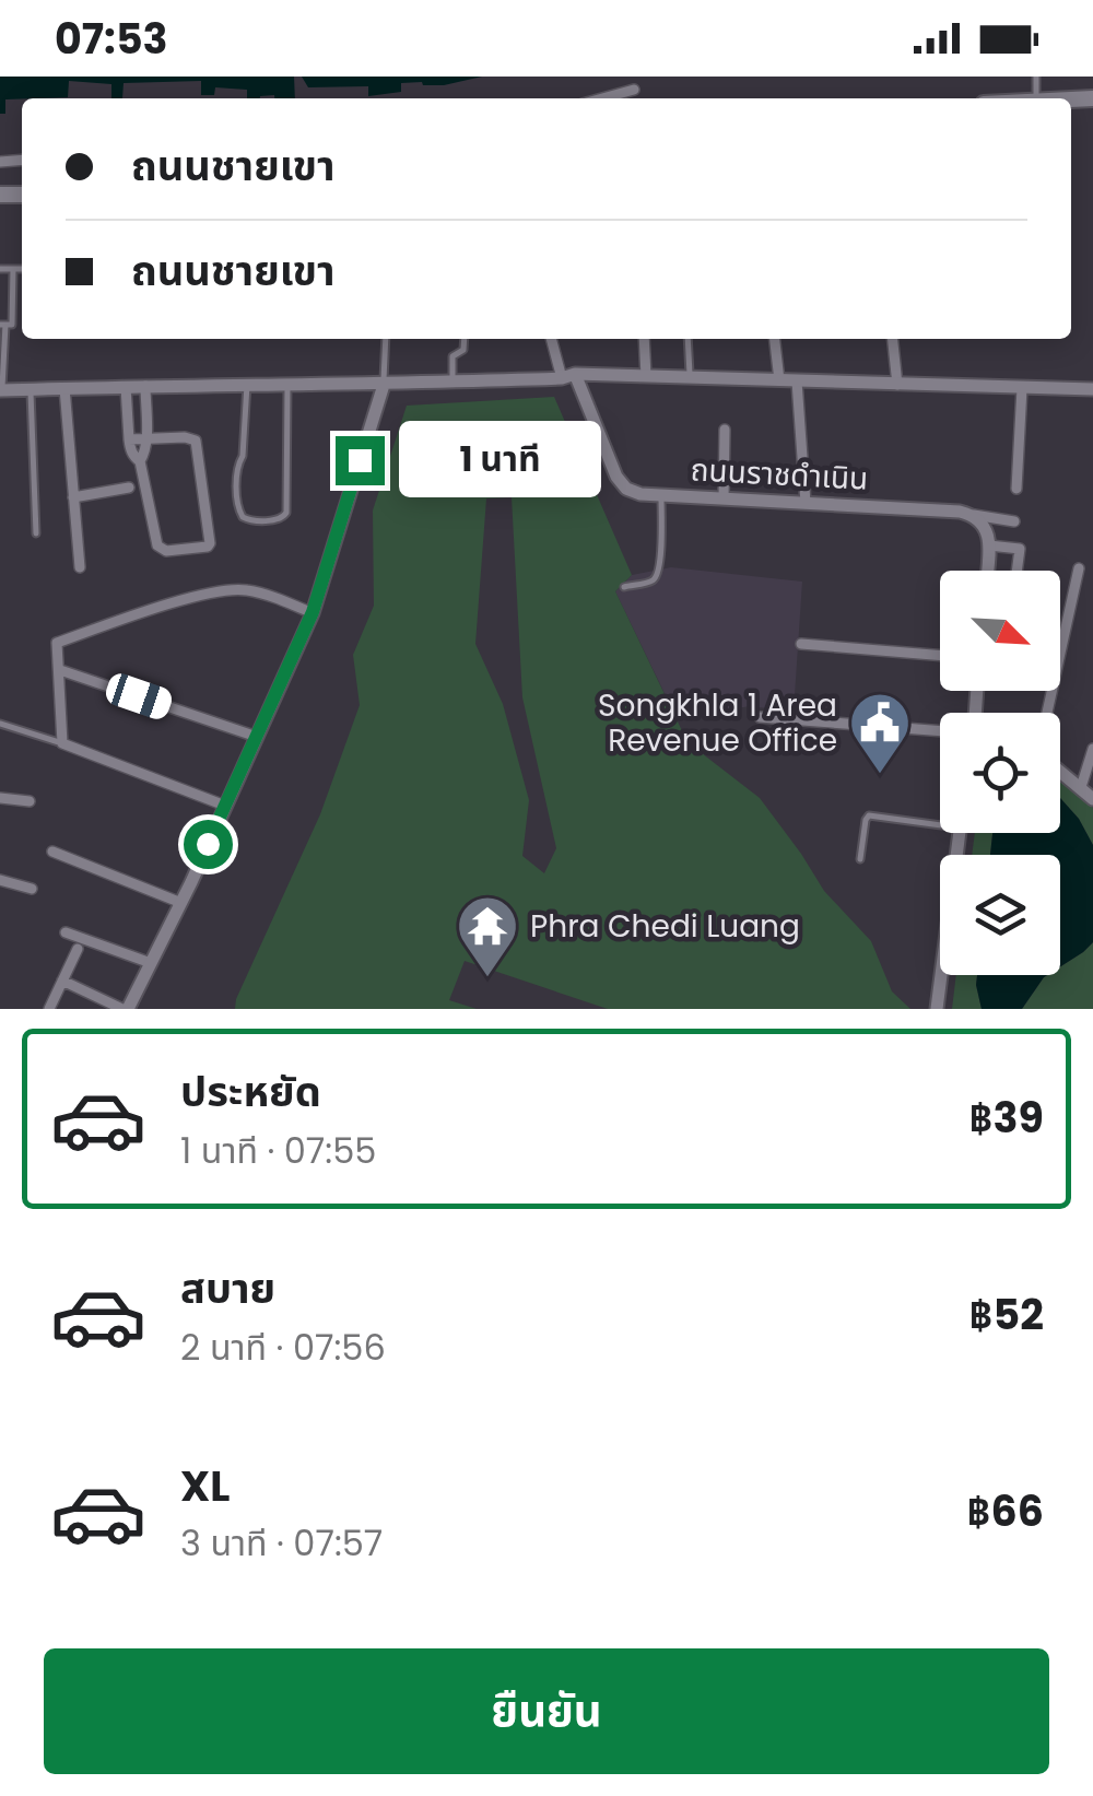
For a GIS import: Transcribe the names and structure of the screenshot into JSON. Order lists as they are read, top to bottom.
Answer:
{
  "streets": {
    "street": ["ถนนราชดำเนิน"]
  },
  "places": {
    "public building": ["Songkhla 1 Area Revenue Office"],
    "temple": ["Phra Chedi Luang"]
  },
  "north": "bottom right",
  "page": {
    "status": "07:53",
    "banner": ["ถนนชายเขา", "ถนนชายเขา"],
    "bubble": "1 นาที",
    "list": [
      {
        "name": "ประหยัด",
        "note": "1 นาที · 07:55",
        "value": "฿39"
      },
      {
        "name": "สบาย",
        "note": "2 นาที · 07:56",
        "value": "฿52"
      },
      {
        "name": "XL",
        "note": "3 นาที · 07:57",
        "value": "฿66"
      }
    ],
    "buttons": "ยืนยัน"
  }
}
